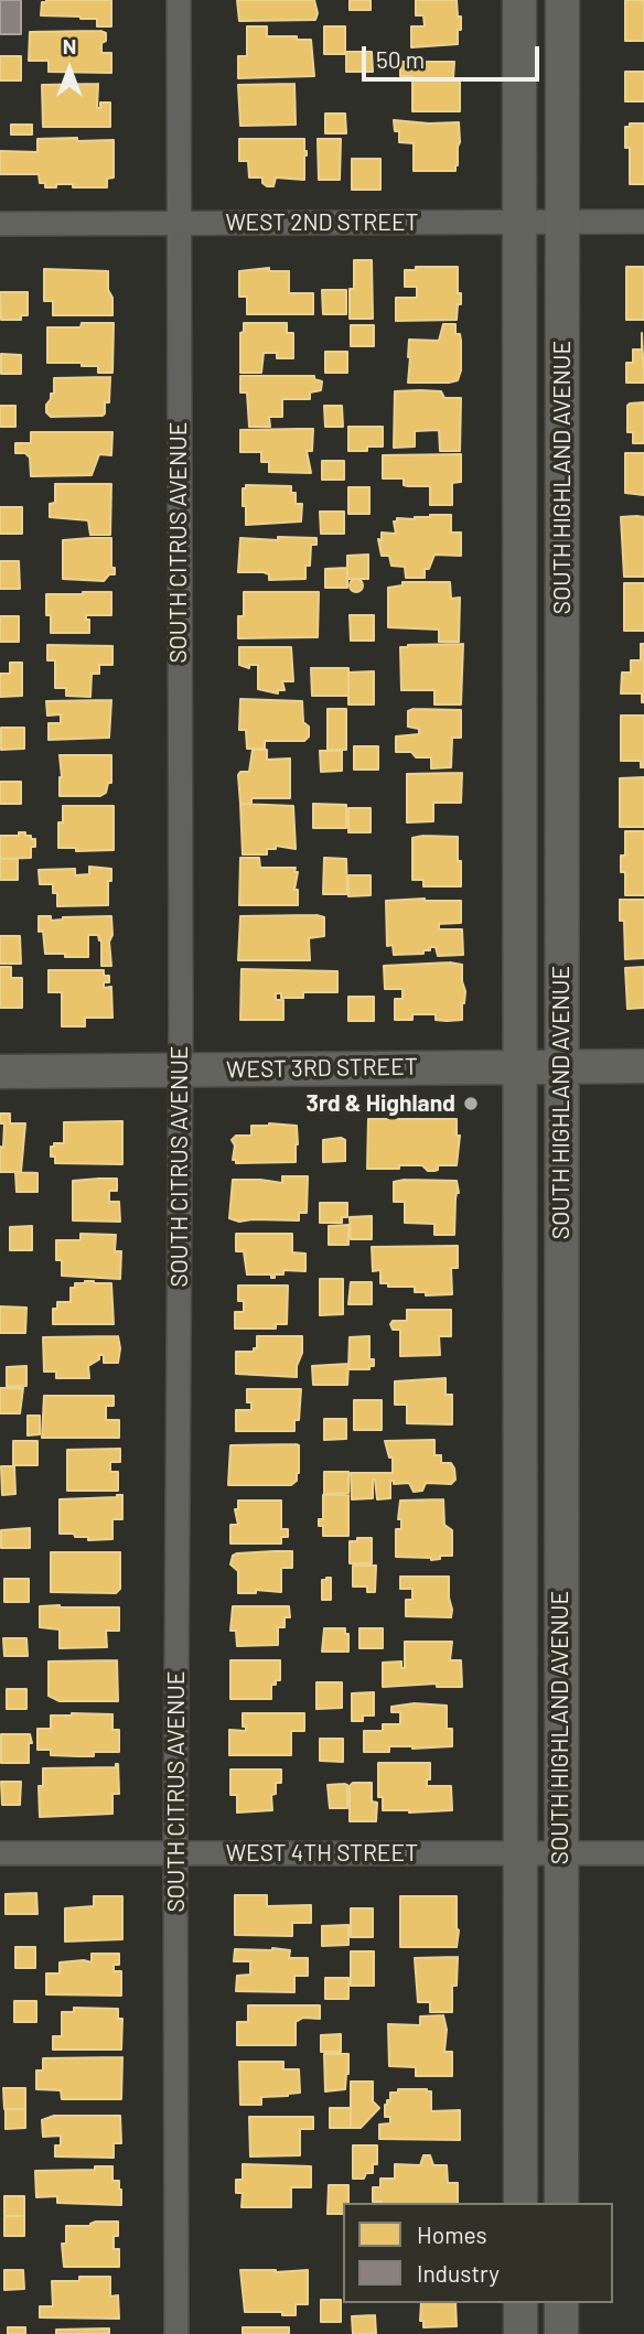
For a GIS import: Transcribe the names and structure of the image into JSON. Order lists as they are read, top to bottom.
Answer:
{
  "streets": {
    "main road": ["SOUTH HIGHLAND AVENUE", "WEST 3RD STREET"],
    "street": ["WEST 2ND STREET", "SOUTH CITRUS AVENUE", "WEST 4TH STREET"]
  },
  "crossings": [
    ["WEST 2ND STREET", "SOUTH HIGHLAND AVENUE"],
    ["WEST 2ND STREET", "SOUTH CITRUS AVENUE"],
    ["SOUTH HIGHLAND AVENUE", "WEST 3RD STREET"],
    ["SOUTH HIGHLAND AVENUE", "WEST 4TH STREET"],
    ["SOUTH CITRUS AVENUE", "WEST 3RD STREET"],
    ["SOUTH CITRUS AVENUE", "WEST 4TH STREET"]
  ],
  "places": ["3rd & Highland"],
  "legend": ["Homes", "Industry"],
  "scale_bar": "50 m",
  "north": "top"
}
